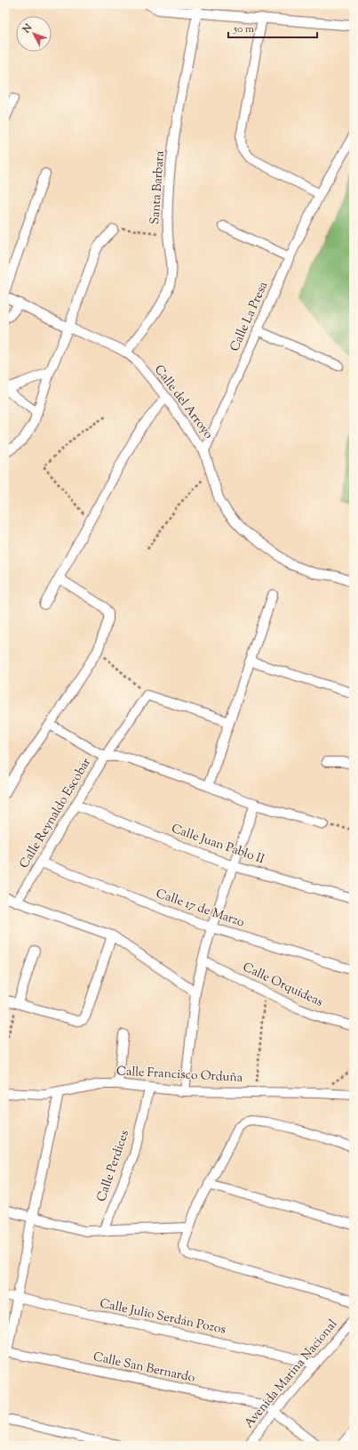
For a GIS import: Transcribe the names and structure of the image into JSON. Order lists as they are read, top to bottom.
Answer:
{
  "streets": {
    "street": [
      "Santa Barbara",
      "Calle La Presa",
      "Calle del Arroyo",
      "Calle Reynaldo Escobar",
      "Calle Juan Pablo II",
      "Calle 17 de Marzo",
      "Calle Orquídeas",
      "Calle Francisco Orduña",
      "Calle Perdices",
      "Calle Julio Serdán Pozos",
      "Calle San Bernardo",
      "Avenida Marina Nacional"
    ]
  },
  "crossings": [
    ["Santa Barbara", "Calle del Arroyo"],
    ["Calle La Presa", "Calle del Arroyo"],
    ["Calle Reynaldo Escobar", "Calle Juan Pablo II"],
    ["Calle Reynaldo Escobar", "Calle 17 de Marzo"],
    ["Calle Francisco Orduña", "Calle Perdices"],
    ["Calle Julio Serdán Pozos", "Avenida Marina Nacional"],
    ["Calle San Bernardo", "Avenida Marina Nacional"]
  ],
  "scale_bar": "50 m",
  "north": "top left"
}
